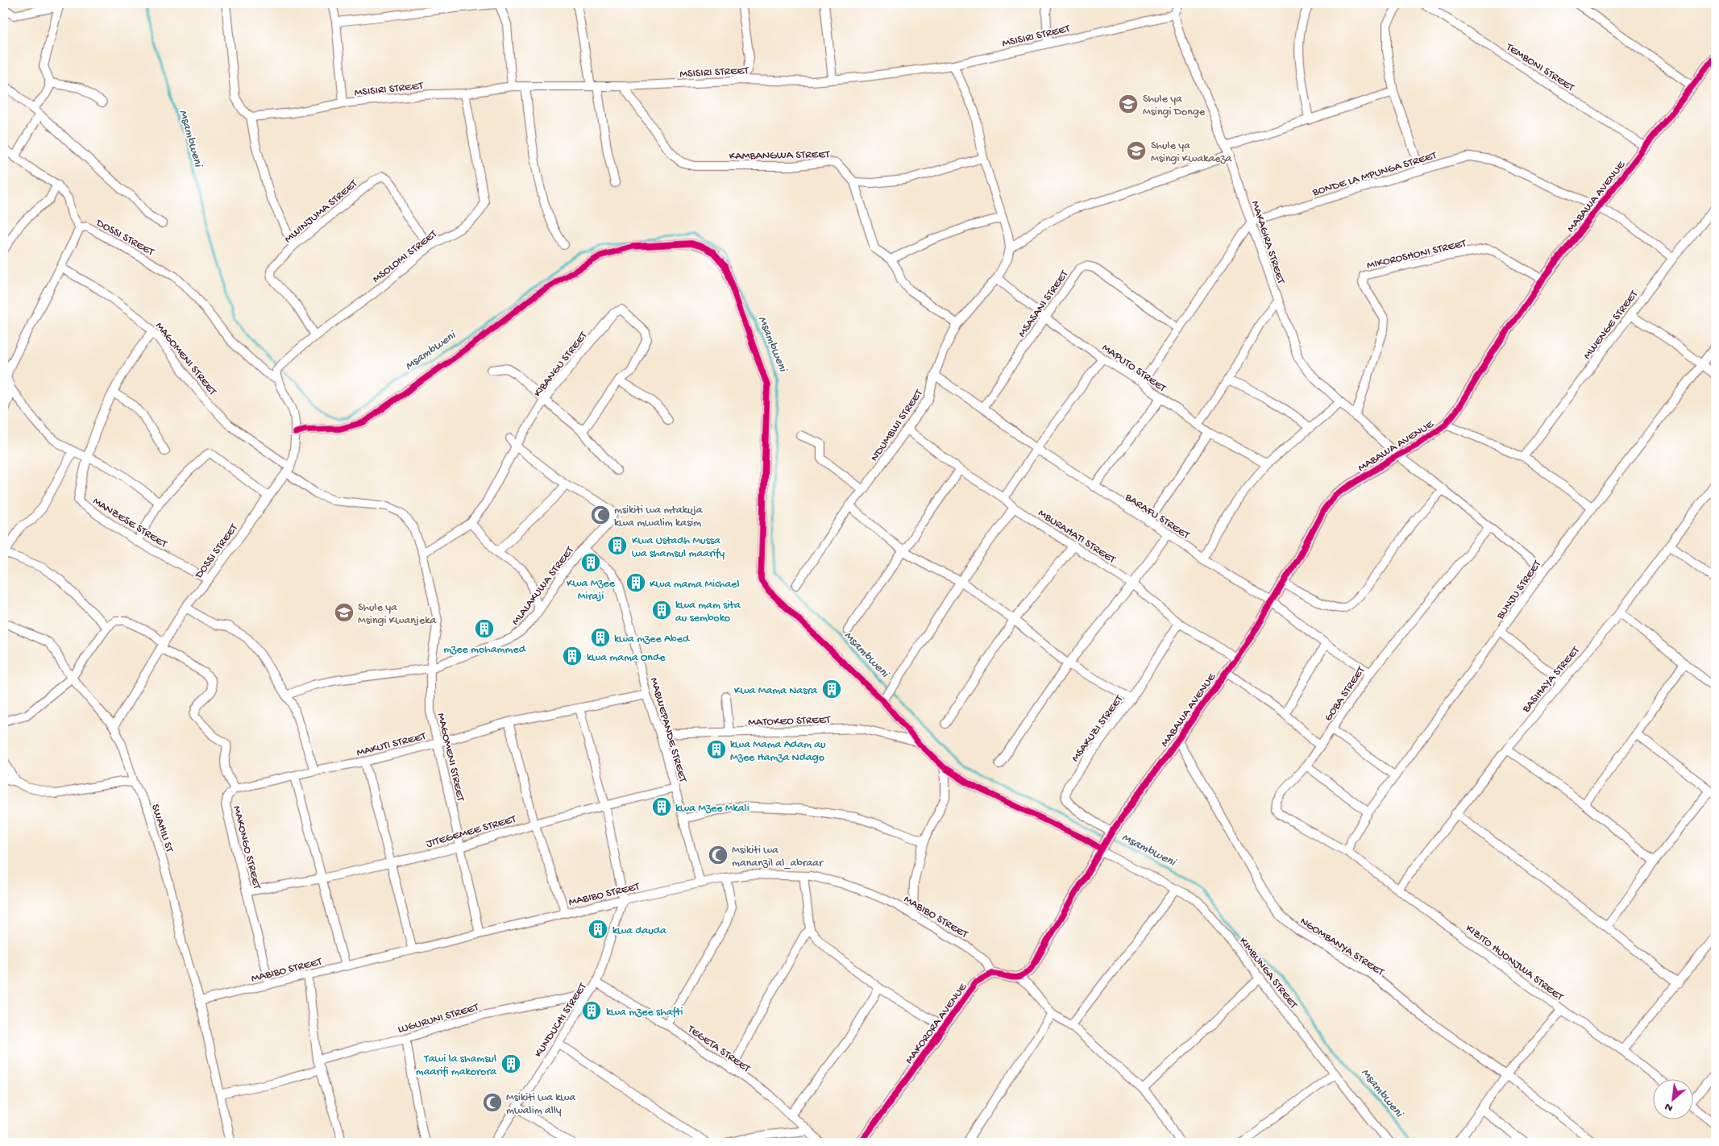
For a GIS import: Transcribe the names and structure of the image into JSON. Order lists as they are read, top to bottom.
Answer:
{
  "streets": {
    "street": [
      "MSISIRI STREET",
      "TEMBONI STREET",
      "KAMBANGWA STREET",
      "BONDE LA MPUNGA STREET",
      "MABAWA AVENUE",
      "MWINJUMA STREET",
      "DOSSI STREET",
      "MAKAGIRA STREET",
      "MIKOROSHONI STREET",
      "MSOLOMI STREET",
      "MSASANI STREET",
      "MWENGE STREET",
      "MAGOMENI STREET",
      "KIBANGU STREET",
      "MAPUTO STREET",
      "NDUMBWI STREET",
      "BARAFU STREET",
      "MANZESE STREET",
      "MBURAHATI STREET",
      "MLALAKUWA STREET",
      "BUNJU STREET",
      "BASIHAYA STREET",
      "GOBA STREET",
      "MATOKEO STREET",
      "MSAKUZI STREET",
      "MABWEPANDE STREET",
      "MAKUTI STREET",
      "SWAHILI ST",
      "JITEGEMEE STREET",
      "MAKONGO STREET",
      "MABIBO STREET",
      "NGOMBANYA STREET",
      "KIZITO HUONJWA STREET",
      "KIMBUNGA STREET",
      "LUGURUNI STREET",
      "KUNDUCHI STREET",
      "MAKORORA AVENUE",
      "TEGETA STREET"
    ]
  },
  "crossings": [
    ["MSISIRI STREET", "KAMBANGWA STREET"],
    ["MSISIRI STREET", "MAKAGIRA STREET"],
    ["MSISIRI STREET", "MSOLOMI STREET"],
    ["TEMBONI STREET", "MABAWA AVENUE"],
    ["KAMBANGWA STREET", "NDUMBWI STREET"],
    ["BONDE LA MPUNGA STREET", "MABAWA AVENUE"],
    ["BONDE LA MPUNGA STREET", "MAKAGIRA STREET"],
    ["BONDE LA MPUNGA STREET", "MWENGE STREET"],
    ["MABAWA AVENUE", "MAKAGIRA STREET"],
    ["MABAWA AVENUE", "MIKOROSHONI STREET"],
    ["MABAWA AVENUE", "BARAFU STREET"],
    ["MABAWA AVENUE", "MBURAHATI STREET"],
    ["MABAWA AVENUE", "MSAKUZI STREET"],
    ["MABAWA AVENUE", "NGOMBANYA STREET"],
    ["MABAWA AVENUE", "KIMBUNGA STREET"],
    ["MWINJUMA STREET", "MSOLOMI STREET"],
    ["DOSSI STREET", "MSOLOMI STREET"],
    ["DOSSI STREET", "MAGOMENI STREET"],
    ["DOSSI STREET", "MANZESE STREET"],
    ["DOSSI STREET", "SWAHILI ST"],
    ["MAKAGIRA STREET", "MIKOROSHONI STREET"],
    ["MAKAGIRA STREET", "BUNJU STREET"],
    ["MAKAGIRA STREET", "GOBA STREET"],
    ["MSASANI STREET", "MAPUTO STREET"],
    ["MSASANI STREET", "BARAFU STREET"],
    ["MAGOMENI STREET", "KIBANGU STREET"],
    ["MAGOMENI STREET", "MANZESE STREET"],
    ["MAGOMENI STREET", "MLALAKUWA STREET"],
    ["MAGOMENI STREET", "MAKUTI STREET"],
    ["MAGOMENI STREET", "JITEGEMEE STREET"],
    ["MAGOMENI STREET", "MABIBO STREET"],
    ["KIBANGU STREET", "MLALAKUWA STREET"],
    ["MAPUTO STREET", "NDUMBWI STREET"],
    ["NDUMBWI STREET", "BARAFU STREET"],
    ["NDUMBWI STREET", "MBURAHATI STREET"],
    ["BARAFU STREET", "GOBA STREET"],
    ["MBURAHATI STREET", "MSAKUZI STREET"],
    ["MLALAKUWA STREET", "MABWEPANDE STREET"],
    ["BUNJU STREET", "GOBA STREET"],
    ["BUNJU STREET", "KIZITO HUONJWA STREET"],
    ["BASIHAYA STREET", "KIZITO HUONJWA STREET"],
    ["GOBA STREET", "KIZITO HUONJWA STREET"],
    ["MATOKEO STREET", "MABWEPANDE STREET"],
    ["MSAKUZI STREET", "KIMBUNGA STREET"],
    ["MABWEPANDE STREET", "MAKUTI STREET"],
    ["MABWEPANDE STREET", "JITEGEMEE STREET"],
    ["MABWEPANDE STREET", "MABIBO STREET"],
    ["MAKUTI STREET", "MAKONGO STREET"],
    ["SWAHILI ST", "MABIBO STREET"],
    ["JITEGEMEE STREET", "MAKONGO STREET"],
    ["MAKONGO STREET", "MABIBO STREET"],
    ["MABIBO STREET", "KUNDUCHI STREET"],
    ["MABIBO STREET", "MAKORORA AVENUE"],
    ["LUGURUNI STREET", "KUNDUCHI STREET"],
    ["KUNDUCHI STREET", "TEGETA STREET"]
  ],
  "water": ["Msambweni"],
  "places": {
    "school or university": ["Shule ya Msingi Donge", "Shule ya Msingi Kwakaeza", "Shule ya Msingi Kwanjeka"],
    "mosque": ["msikiti wa mtakuja kwa mwalim kasim", "Msikiti wa mananzil al_abraar", "Msikiti wa kwa mwalim ally"],
    "building": [
      "Kwa Ustadh Mussa wa shamsul maarify",
      "Kwa Mzee Miraji",
      "Kwa mama Michael",
      "kwa mam sita au semboko",
      "mzee mohammed",
      "kwa mzee Abed",
      "kwa mama Onde",
      "Kwa Mama Nasra",
      "kwa Mama Adam au Mzee Hamza Ndago",
      "kwa Mzee Mkali",
      "kwa dauda",
      "kwa mzee shafti",
      "Tawi la shamsul maarifi makorora"
    ]
  },
  "north": "bottom left"
}
